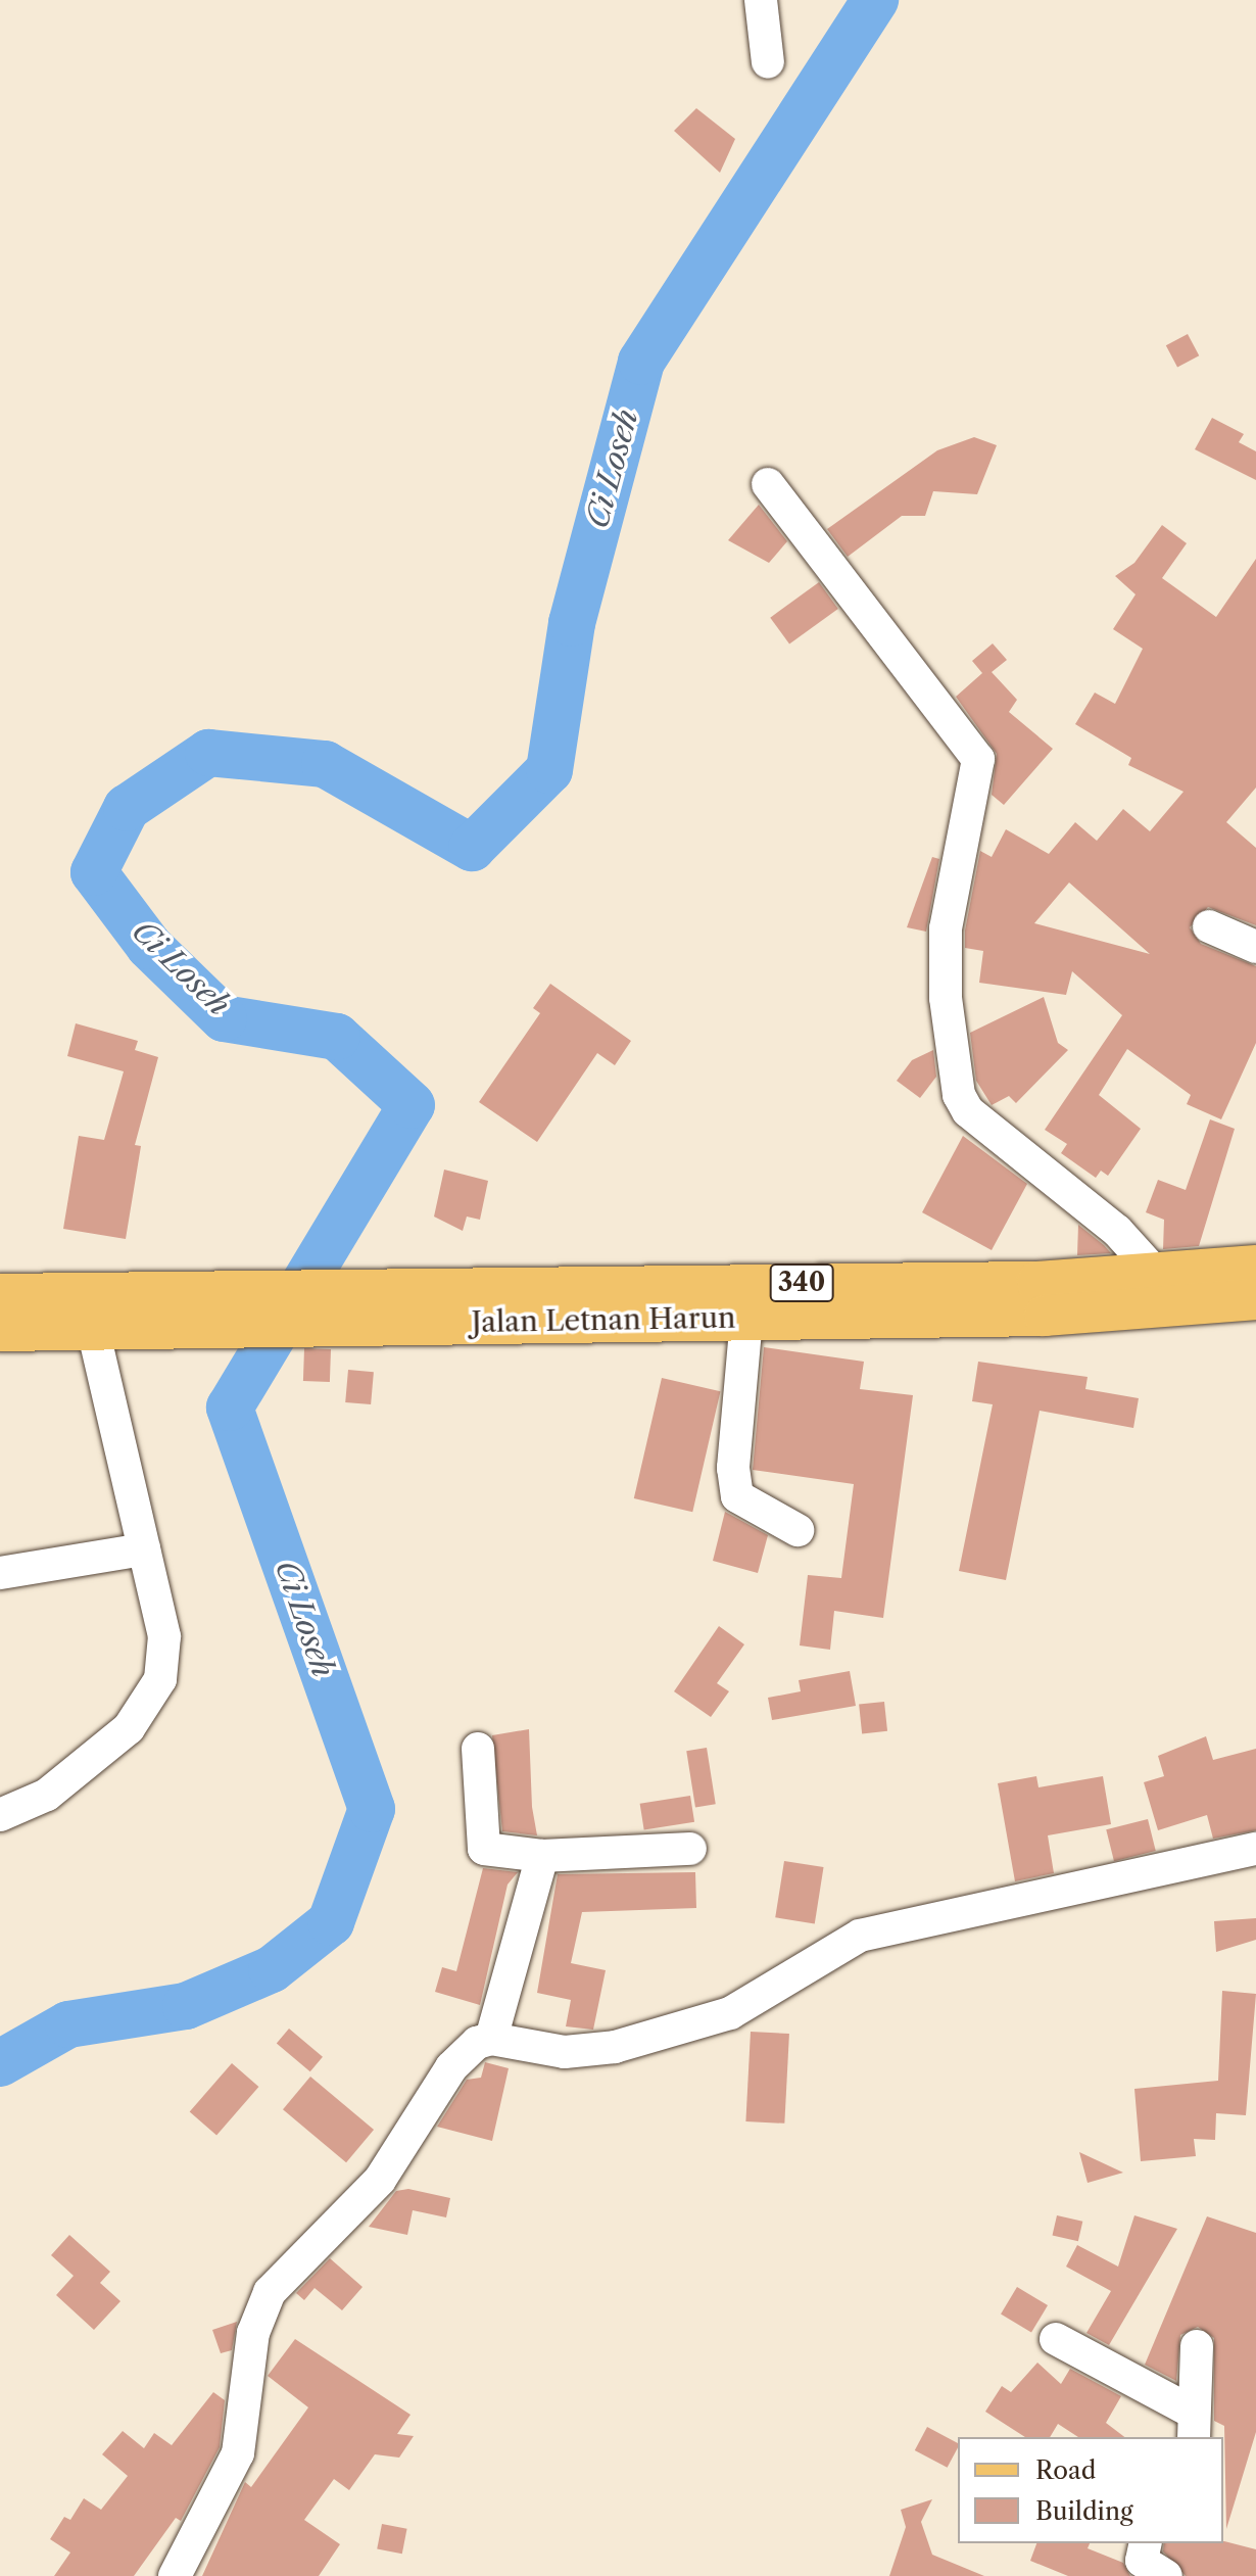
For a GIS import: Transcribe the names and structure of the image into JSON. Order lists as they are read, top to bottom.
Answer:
{
  "streets": {
    "main road": ["340", "Jalan Letnan Harun"]
  },
  "water": ["Ci Loseh"],
  "legend": ["Road", "Building"]
}
